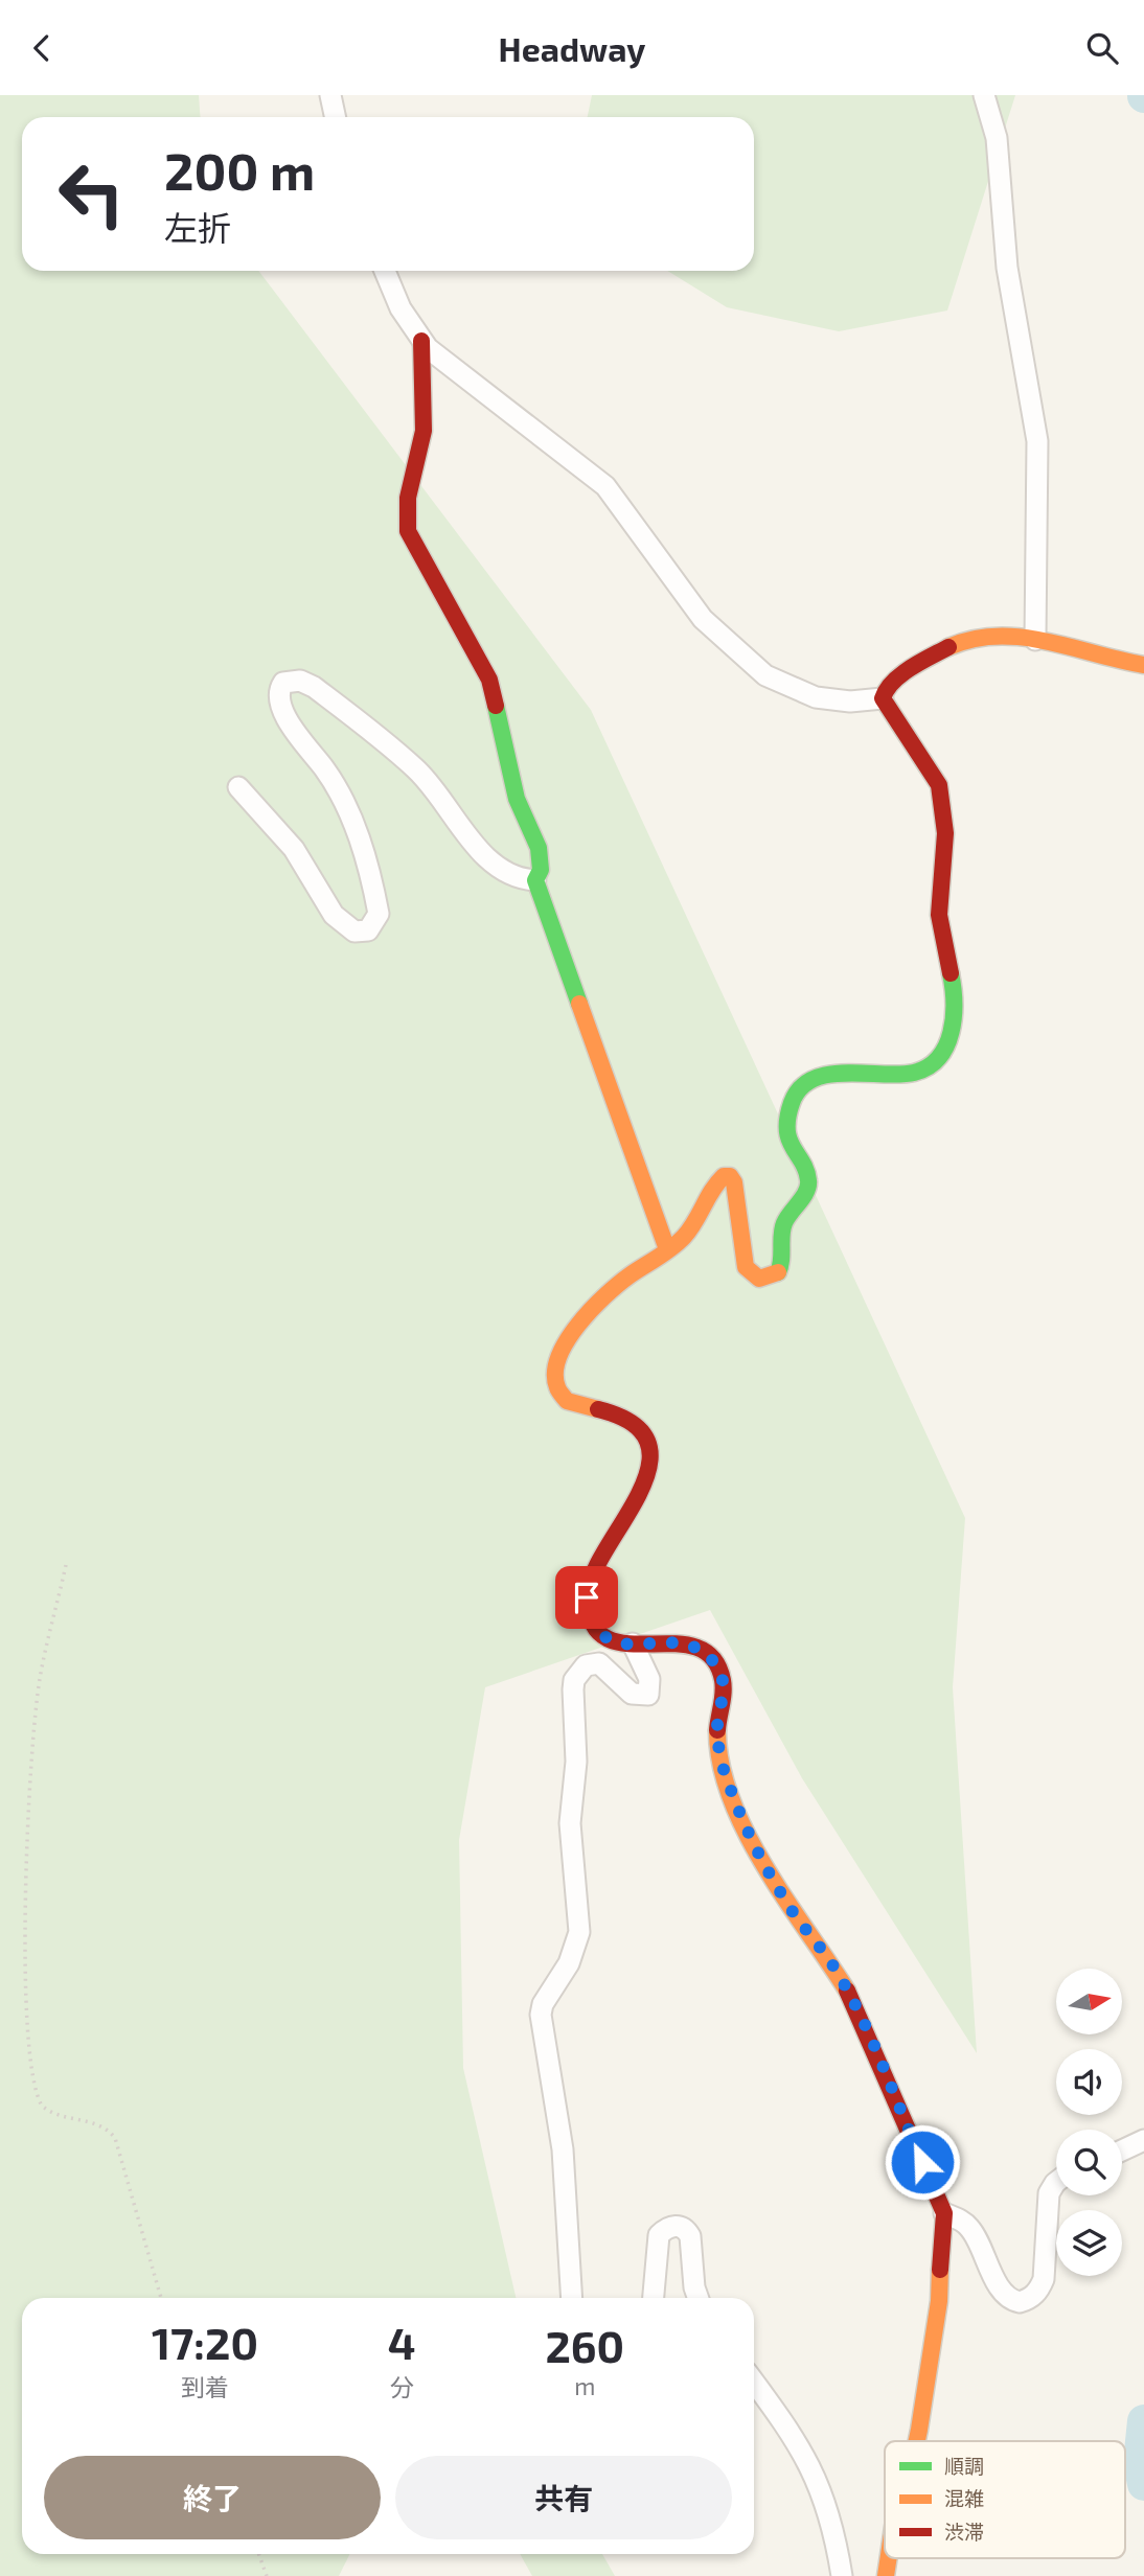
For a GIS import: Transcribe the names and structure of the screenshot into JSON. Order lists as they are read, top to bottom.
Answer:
{
  "legend": ["順調", "混雑", "渋滞"],
  "north": "right",
  "page": {
    "header": "Headway",
    "turn": ["200 m", "左折"],
    "eta": [
      "17:20",
      "到着",
      "4",
      "分",
      "260",
      "m"
    ],
    "buttons": ["終了", "共有"]
  }
}
